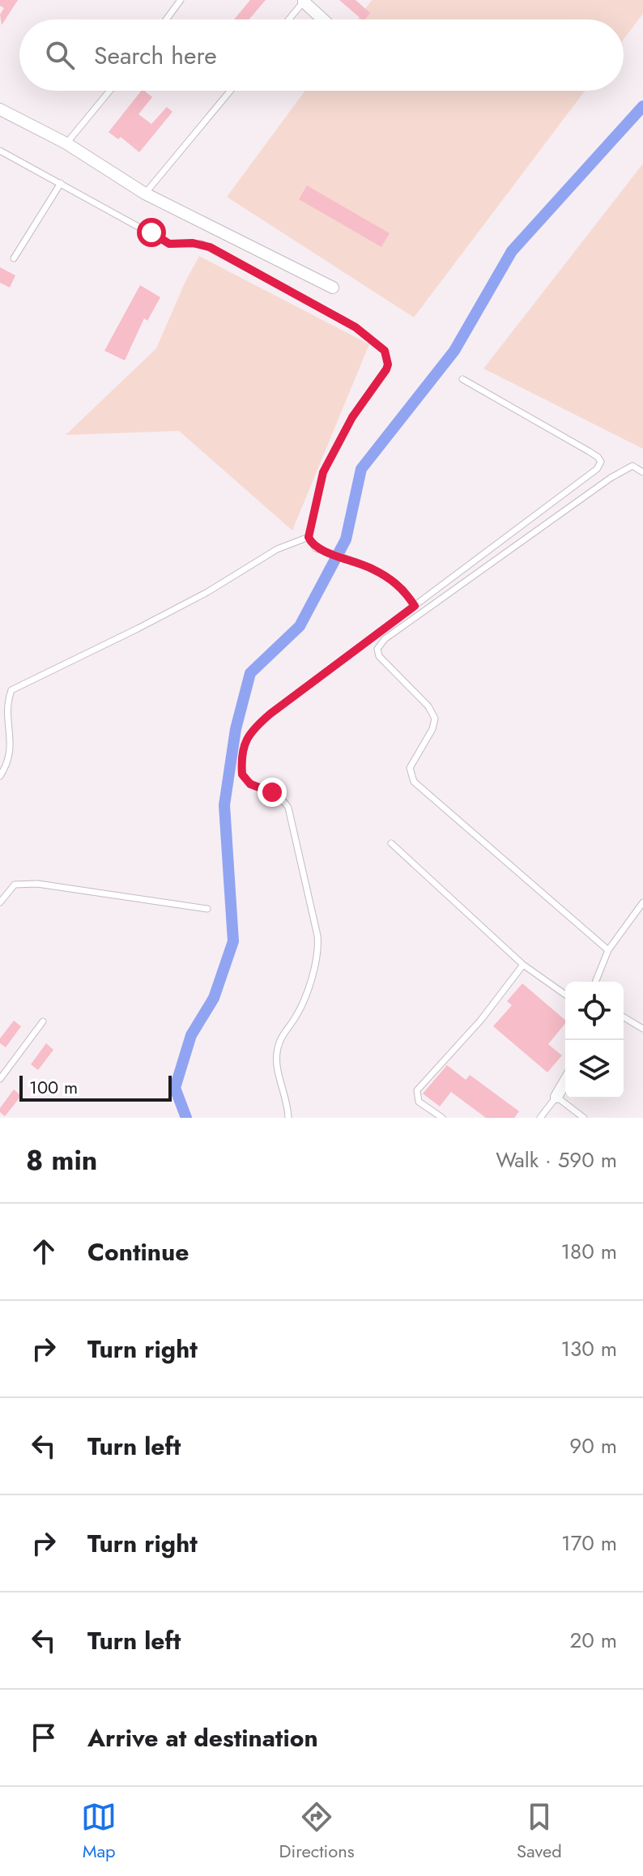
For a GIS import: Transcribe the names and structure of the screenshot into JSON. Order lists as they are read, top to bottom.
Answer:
{
  "scale_bar": "100 m",
  "page": {
    "search": "Search here",
    "scale": "100 m",
    "heading": ["8 min", "Walk · 590 m"],
    "list": [
      ["Continue", "180 m"],
      ["Turn right", "130 m"],
      ["Turn left", "90 m"],
      ["Turn right", "170 m"],
      ["Turn left", "20 m"],
      "Arrive at destination"
    ],
    "nav": ["Map", "Directions", "Saved"]
  }
}
